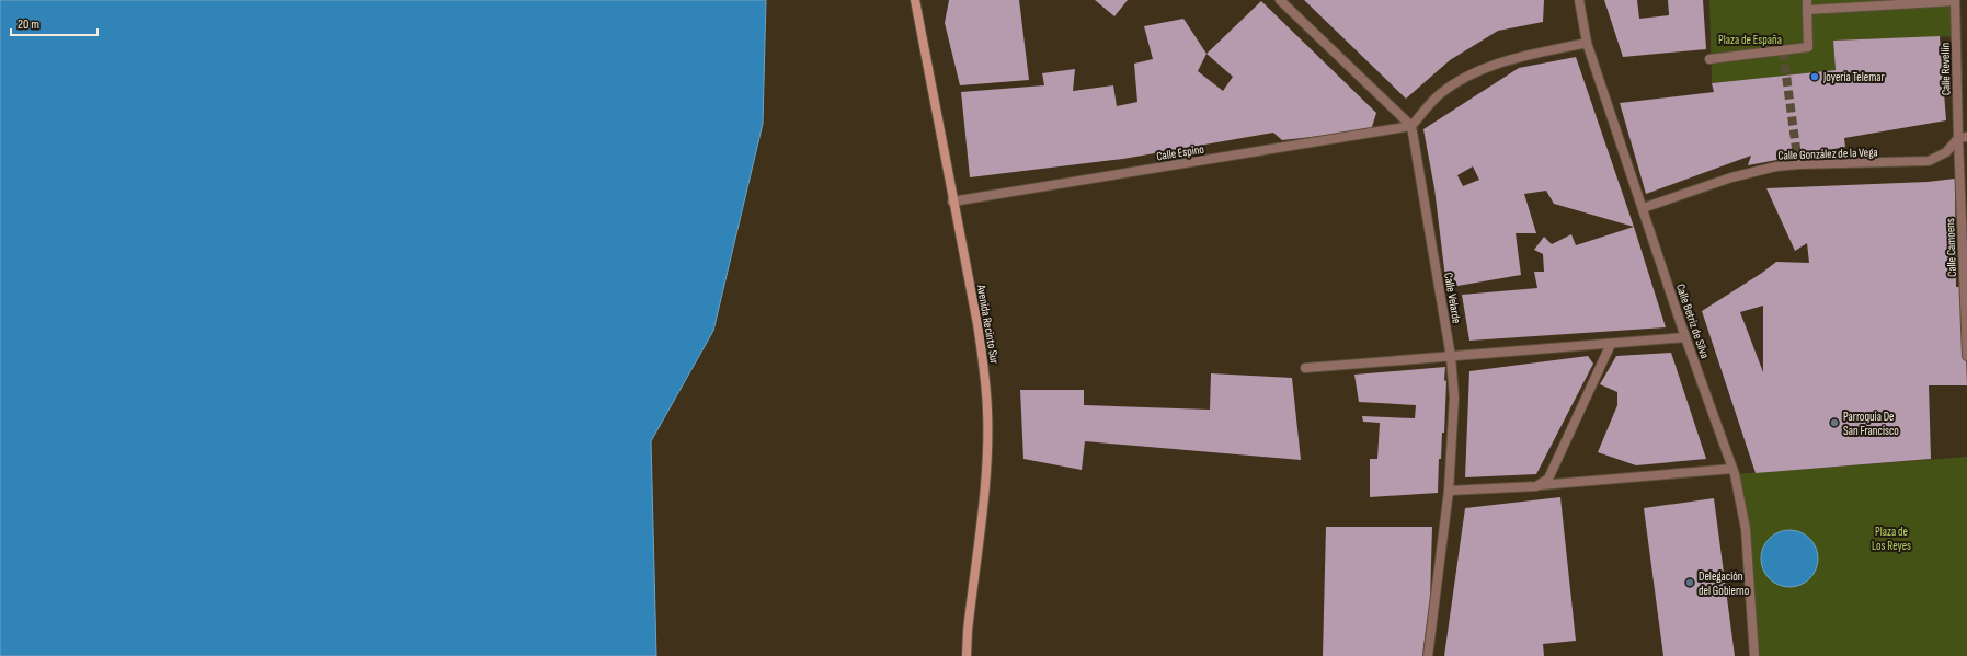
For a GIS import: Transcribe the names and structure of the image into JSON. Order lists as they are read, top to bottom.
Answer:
{
  "streets": {
    "main road": ["Avenida Recinto Sur"],
    "street": [
      "Calle Revellín",
      "Calle Espino",
      "Calle González de la Vega",
      "Calle Camoens",
      "Calle Velarde",
      "Calle Betriz de Silva"
    ]
  },
  "crossings": [
    ["Calle Revellín", "Calle González de la Vega"],
    ["Calle Revellín", "Calle Camoens"],
    ["Calle Espino", "Calle Velarde"],
    ["Calle Espino", "Avenida Recinto Sur"],
    ["Calle González de la Vega", "Calle Camoens"],
    ["Calle González de la Vega", "Calle Betriz de Silva"]
  ],
  "parks": ["Plaza de España", "Plaza de Los Reyes"],
  "places": ["Joyería Telemar", "Parroquia De San Francisco", "Delegación del Gobierno"],
  "scale_bar": "20 m"
}
